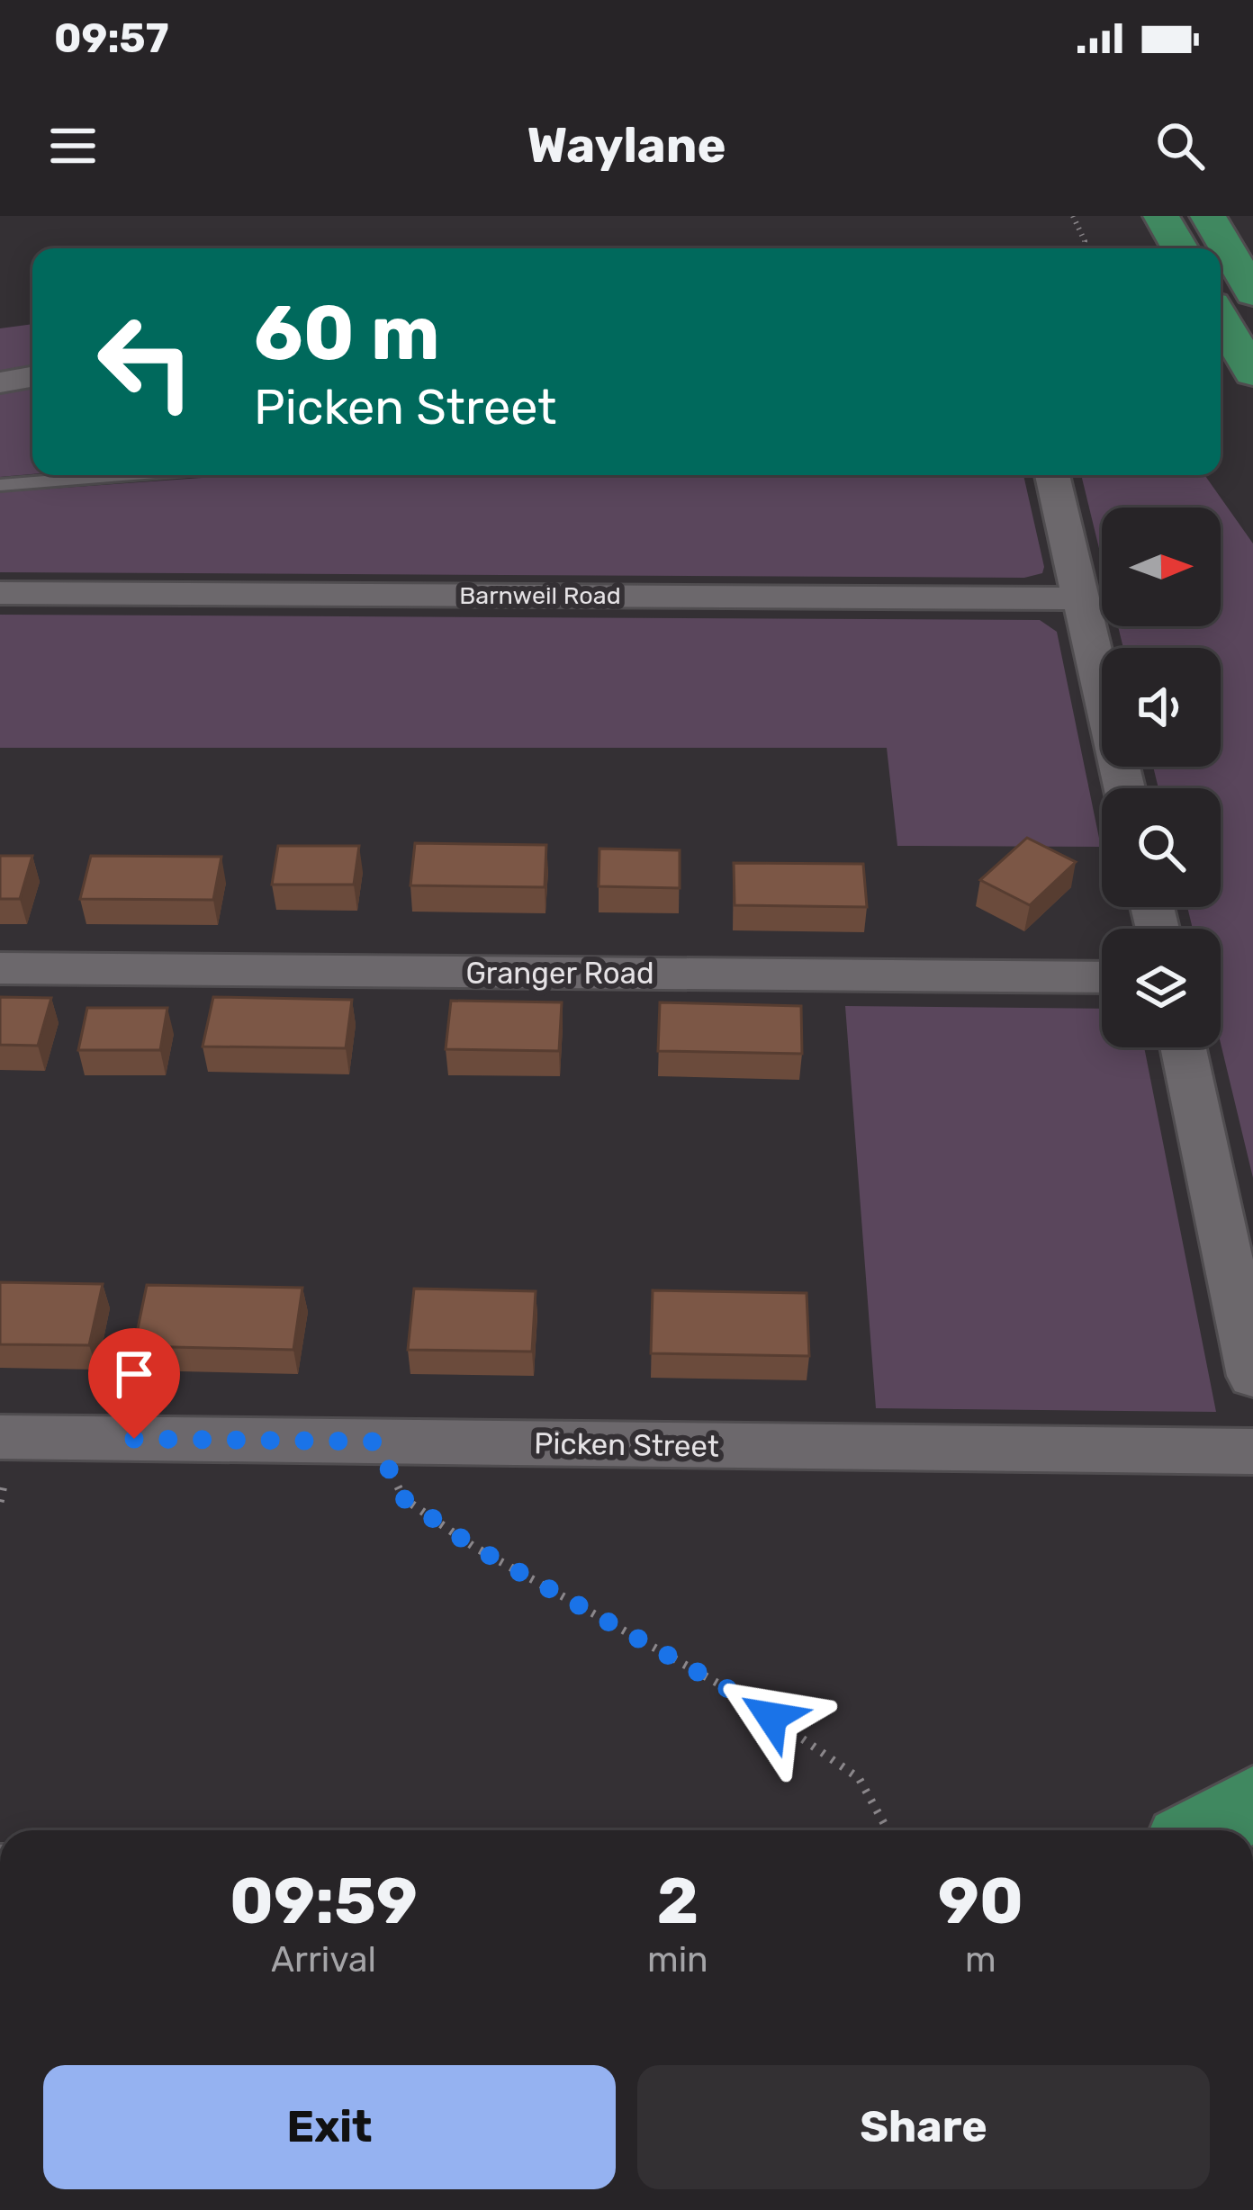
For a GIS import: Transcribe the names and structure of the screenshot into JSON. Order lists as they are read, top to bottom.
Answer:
{
  "streets": {
    "street": ["Barnweil Road", "Granger Road", "Picken Street"]
  },
  "north": "right",
  "page": {
    "status": "09:57",
    "header": "Waylane",
    "turn": ["60 m", "Picken Street"],
    "eta": [
      "09:59",
      "Arrival",
      "2",
      "min",
      "90",
      "m"
    ],
    "buttons": ["Exit", "Share"]
  }
}
